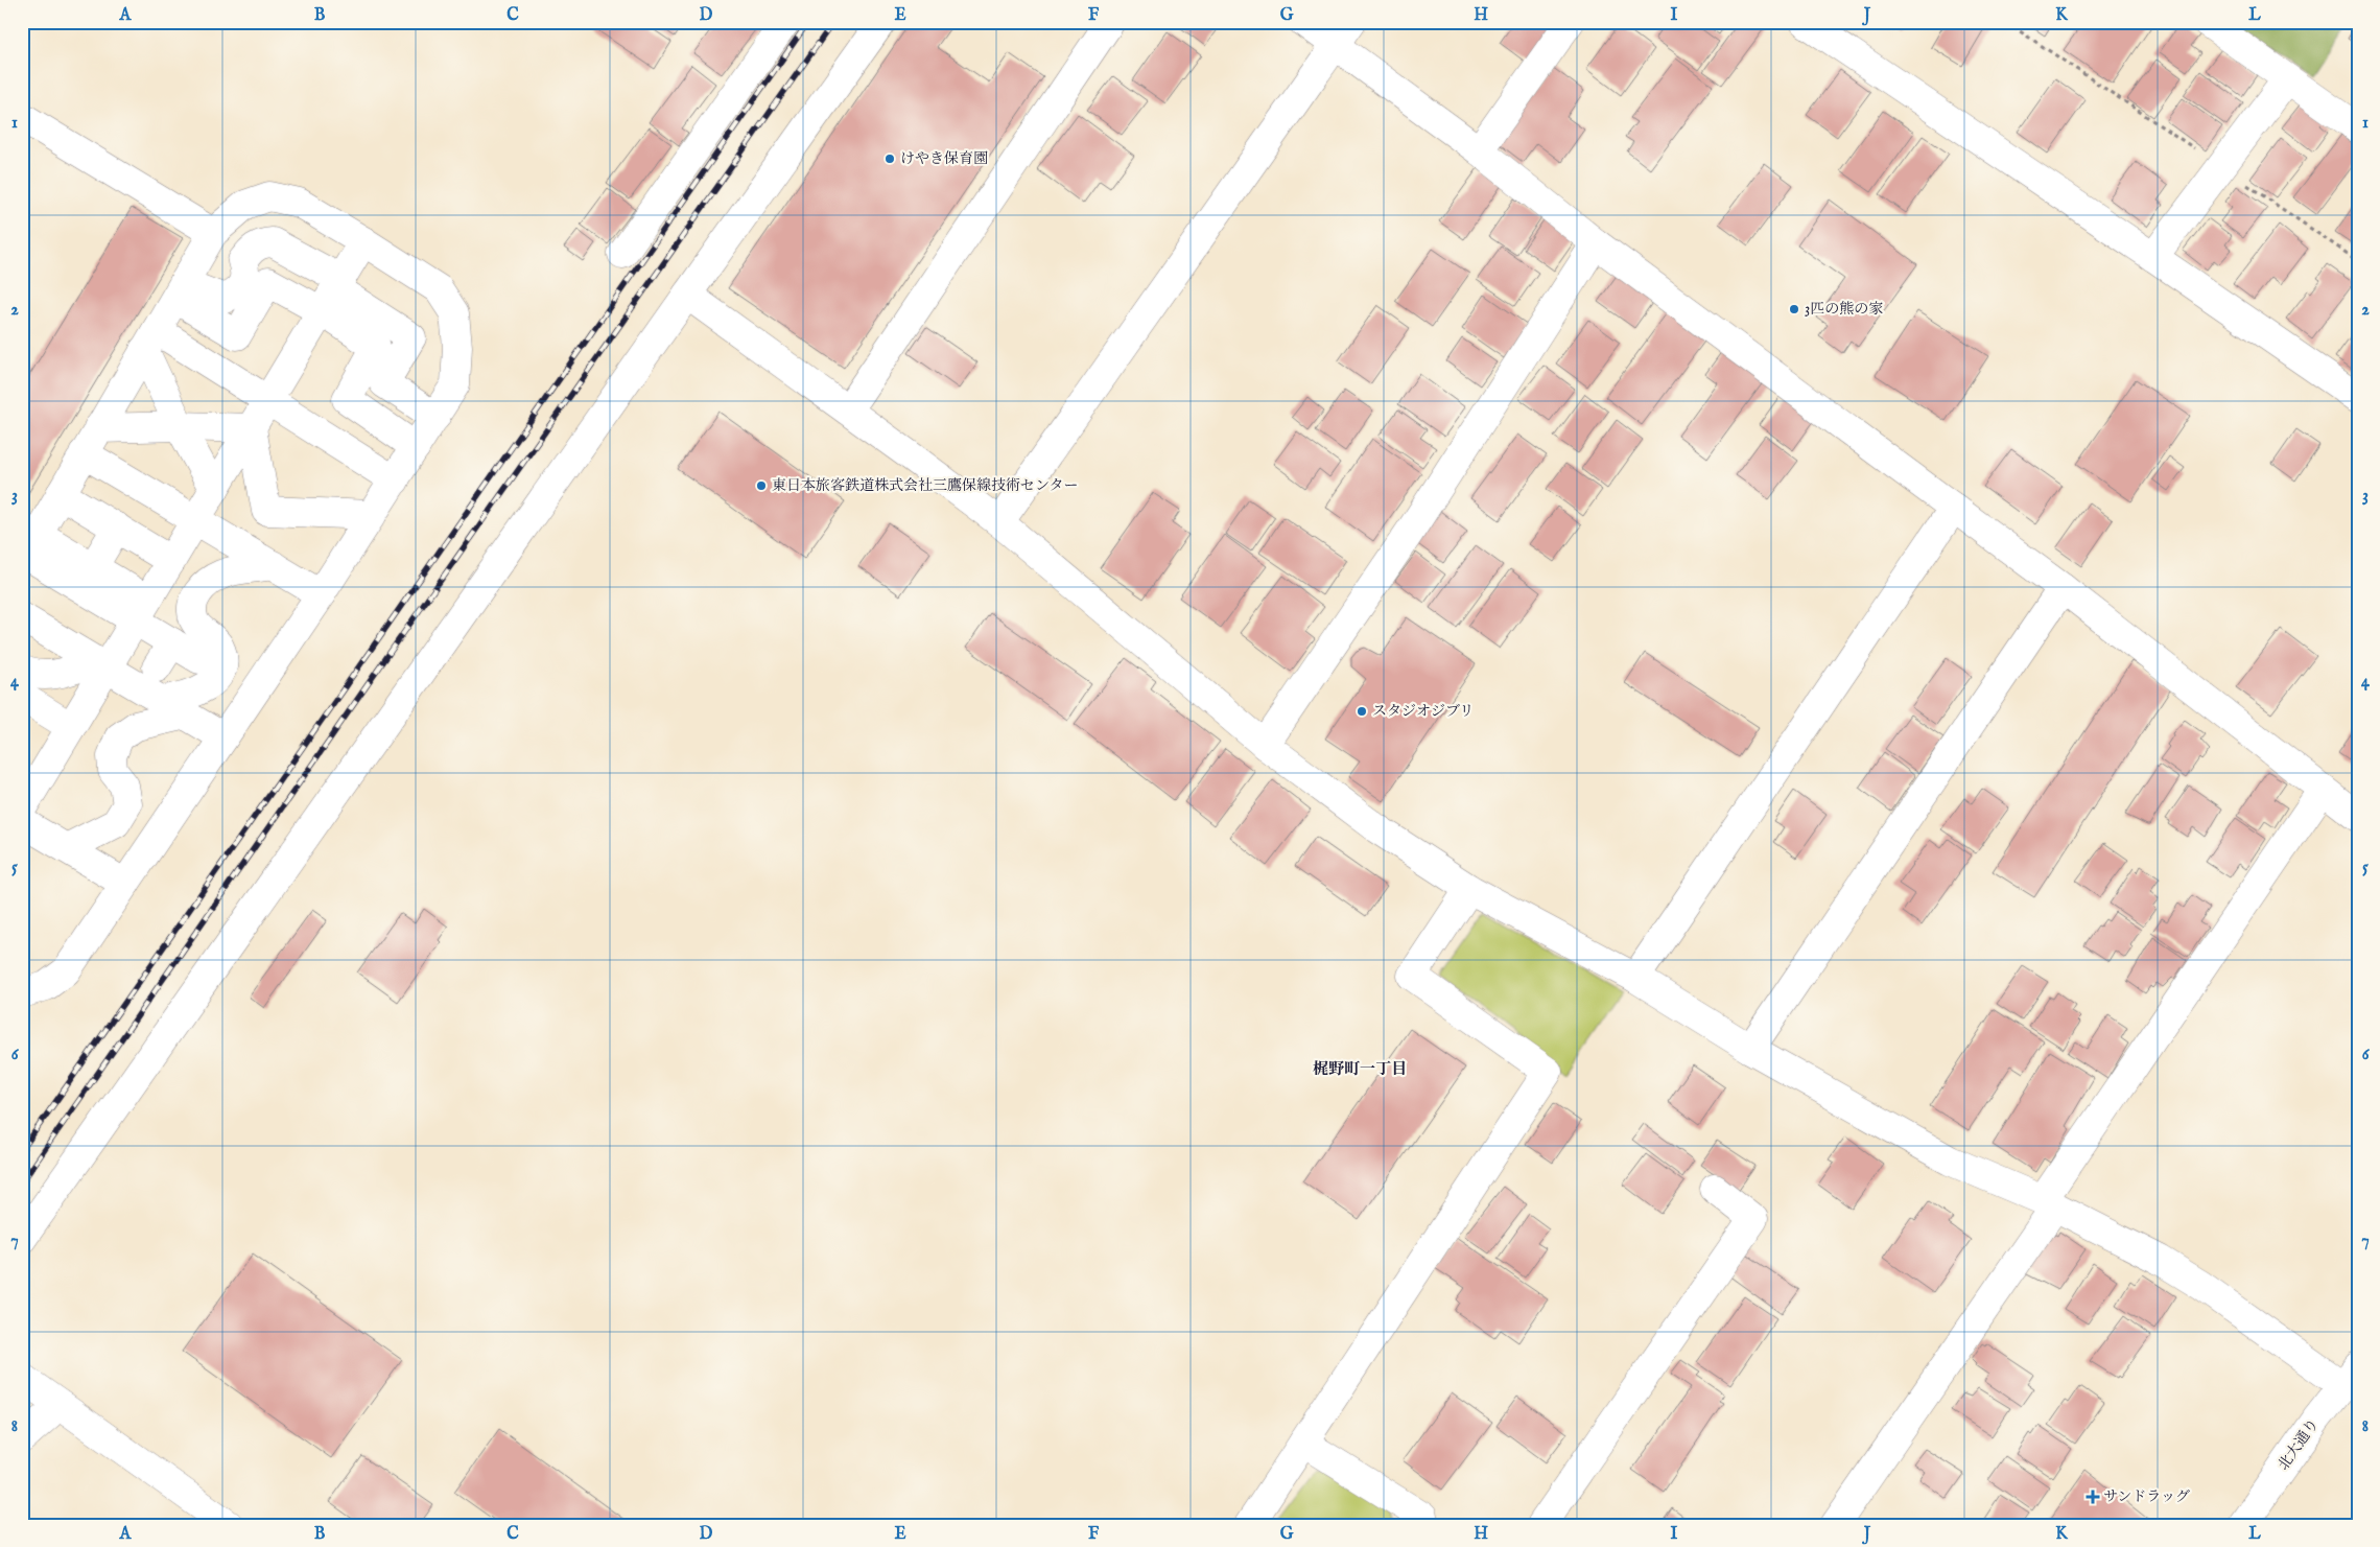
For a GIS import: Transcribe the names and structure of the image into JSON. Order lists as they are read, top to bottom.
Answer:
{
  "streets": {
    "street": ["北大通り"]
  },
  "districts": ["梶野町一丁目"],
  "places": {
    "other": [
      "けやき保育園",
      "3匹の熊の家",
      "東日本旅客鉄道株式会社三鷹保線技術センター",
      "スタジオジブリ"
    ],
    "health": ["サンドラッグ"]
  },
  "grid": {
    "columns": [
      "A",
      "B",
      "C",
      "D",
      "E",
      "F",
      "G",
      "H",
      "I",
      "J",
      "K",
      "L"
    ],
    "rows": [
      "1",
      "2",
      "3",
      "4",
      "5",
      "6",
      "7",
      "8"
    ]
  }
}
